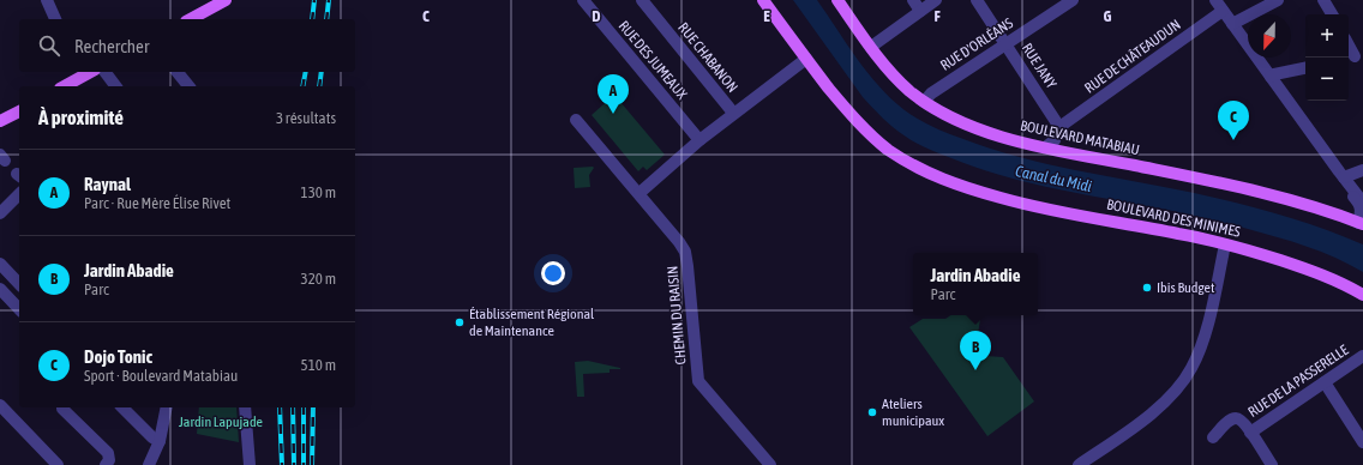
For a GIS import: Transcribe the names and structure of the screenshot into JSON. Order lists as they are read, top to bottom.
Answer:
{
  "streets": {
    "main road": ["BOULEVARD MATABIAU", "BOULEVARD DES MINIMES"],
    "street": [
      "RUE D'ORLÉANS",
      "RUE DE CHÂTEAUDUN",
      "RUE CHABANON",
      "RUE DES JUMEAUX",
      "RUE JANY",
      "CHEMIN DU RAISIN",
      "RUE DE LA PASSERELLE"
    ]
  },
  "crossings": [
    ["RUE D'ORLÉANS", "RUE JANY"],
    ["RUE D'ORLÉANS", "BOULEVARD MATABIAU"],
    ["RUE DE CHÂTEAUDUN", "RUE JANY"]
  ],
  "water": ["Canal du Midi"],
  "parks": ["Jardin Lapujade"],
  "places": ["Ibis Budget", "Établissement Régional de Maintenance", "Ateliers municipaux"],
  "north": "bottom",
  "page": {
    "map_buttons": ["+", "−"],
    "search": "Rechercher",
    "pins": ["A", "C", "B"],
    "heading": ["À proximité", "3 résultats"],
    "list": [
      {
        "mark": "A",
        "name": "Raynal",
        "note": "Parc · Rue Mère Élise Rivet",
        "value": "130 m"
      },
      {
        "mark": "B",
        "name": "Jardin Abadie",
        "note": "Parc",
        "value": "320 m"
      },
      {
        "mark": "C",
        "name": "Dojo Tonic",
        "note": "Sport · Boulevard Matabiau",
        "value": "510 m"
      }
    ],
    "popup": ["Jardin Abadie", "Parc"]
  },
  "grid": {
    "columns": [
      "C",
      "D",
      "E",
      "F",
      "G"
    ]
  }
}
